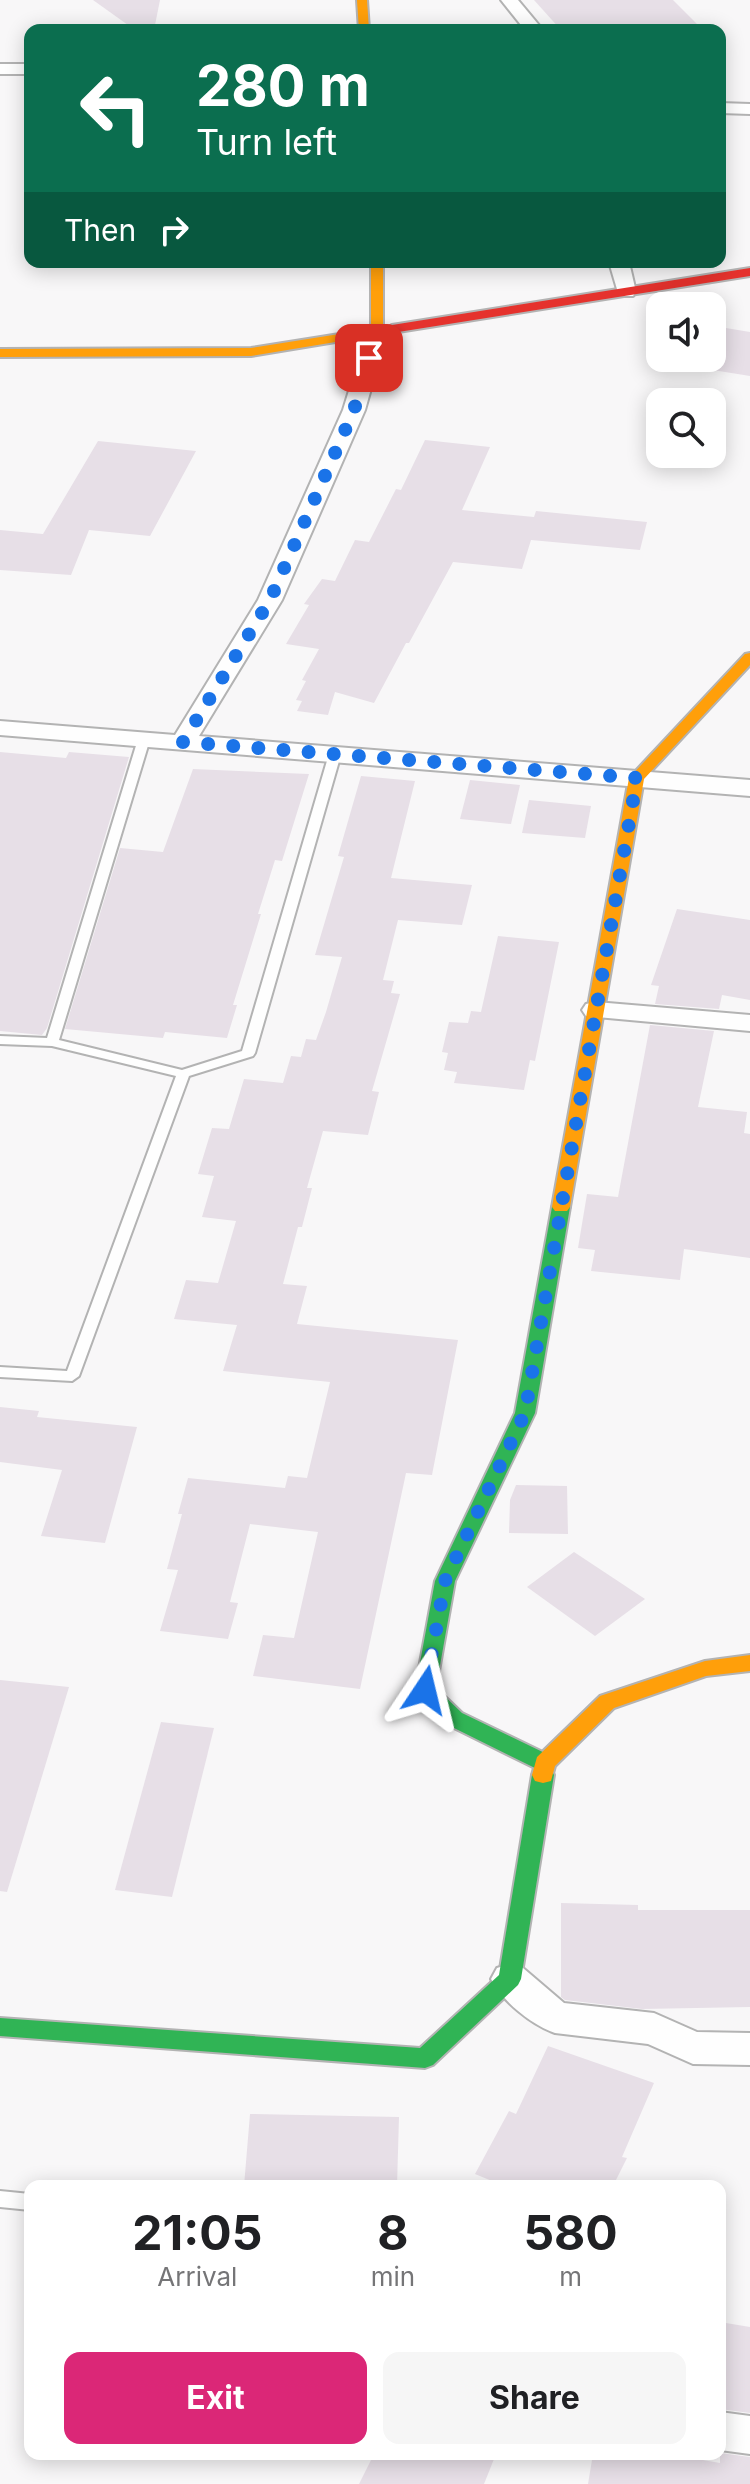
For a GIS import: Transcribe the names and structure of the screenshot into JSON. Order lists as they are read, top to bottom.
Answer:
{
  "page": {
    "turn": ["280 m", "Turn left"],
    "then": "Then",
    "eta": [
      "21:05",
      "Arrival",
      "8",
      "min",
      "580",
      "m"
    ],
    "buttons": ["Exit", "Share"]
  }
}
